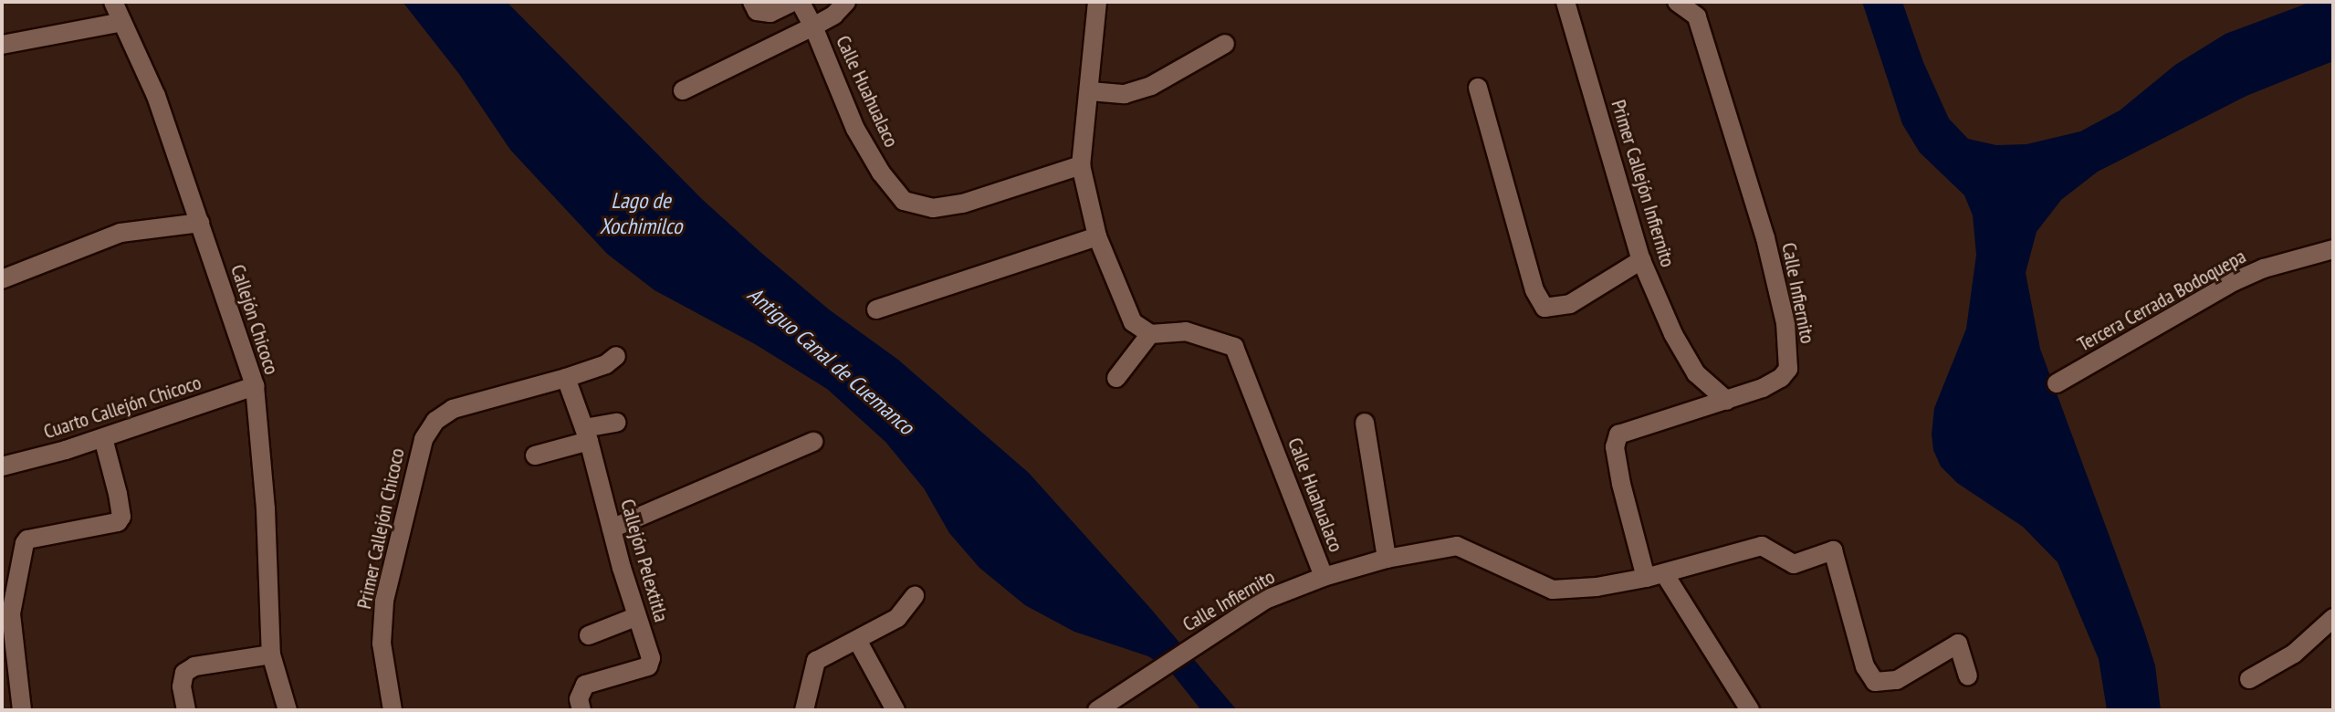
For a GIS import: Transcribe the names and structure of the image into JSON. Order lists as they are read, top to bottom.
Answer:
{
  "streets": {
    "street": [
      "Calle Huahualaco",
      "Primer Callejón Infiernito",
      "Calle Infiernito",
      "Tercera Cerrada Bodoquepa",
      "Callejón Chicoco",
      "Cuarto Callejón Chicoco",
      "Primer Callejón Chicoco",
      "Callejón Pelextitla"
    ]
  },
  "crossings": [
    ["Calle Huahualaco", "Calle Infiernito"],
    ["Primer Callejón Infiernito", "Calle Infiernito"],
    ["Callejón Chicoco", "Cuarto Callejón Chicoco"],
    ["Primer Callejón Chicoco", "Callejón Pelextitla"]
  ],
  "water": ["Lago de Xochimilco", "Antiguo Canal de Cuemanco"]
}
